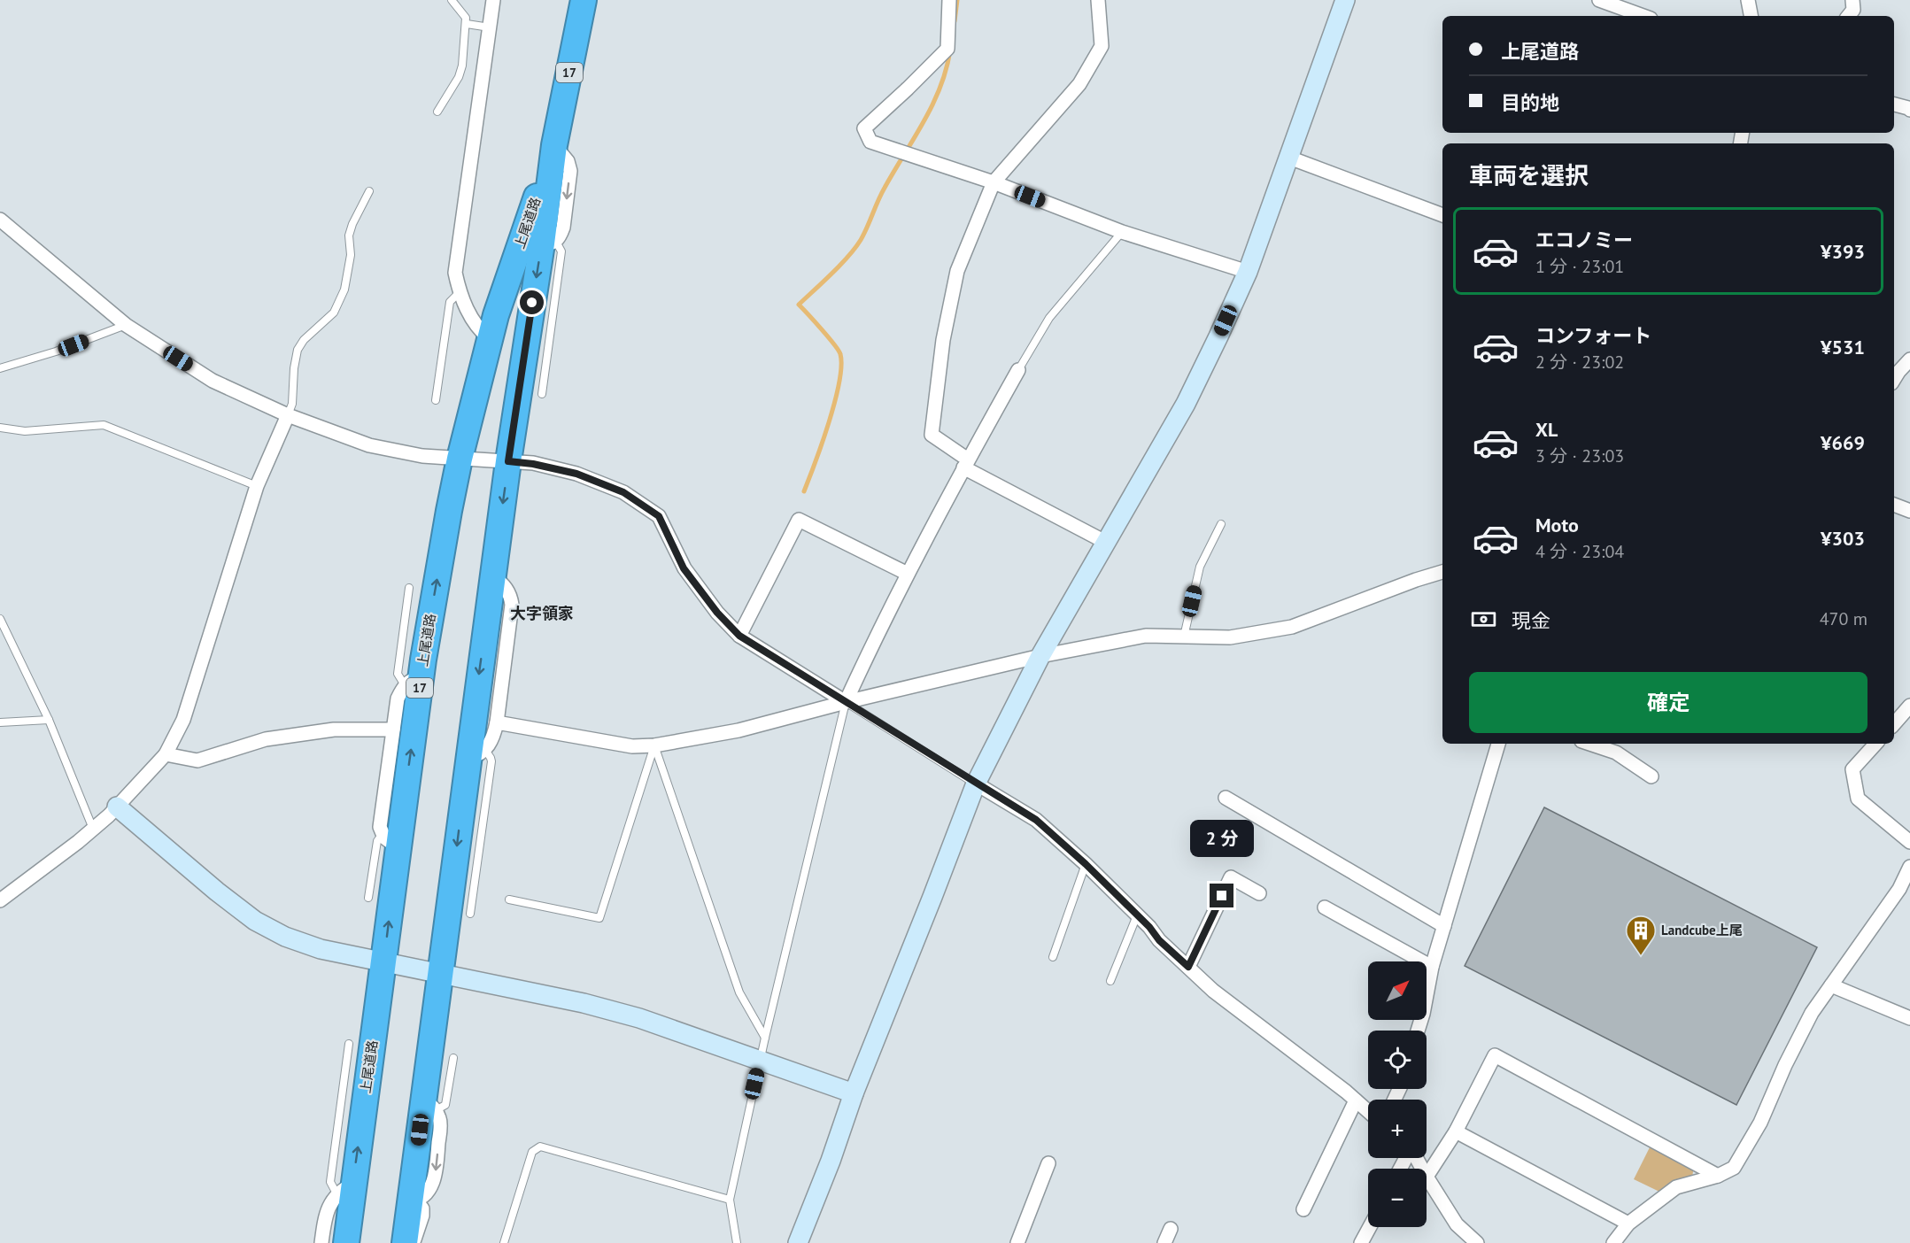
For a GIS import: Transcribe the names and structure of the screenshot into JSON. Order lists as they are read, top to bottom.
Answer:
{
  "streets": {
    "highway": ["17", "上尾道路"]
  },
  "districts": ["大字領家"],
  "places": {
    "building": ["Landcube上尾"]
  },
  "north": "top right",
  "page": {
    "banner": ["上尾道路", "目的地"],
    "heading": "車両を選択",
    "list": [
      {
        "name": "エコノミー",
        "note": "1 分 · 23:01",
        "value": "¥393"
      },
      {
        "name": "コンフォート",
        "note": "2 分 · 23:02",
        "value": "¥531"
      },
      {
        "name": "XL",
        "note": "3 分 · 23:03",
        "value": "¥669"
      },
      {
        "name": "Moto",
        "note": "4 分 · 23:04",
        "value": "¥303"
      }
    ],
    "pay": ["現金", "470 m"],
    "buttons": "確定",
    "bubble": "2 分",
    "map_buttons": ["+", "−"]
  }
}
